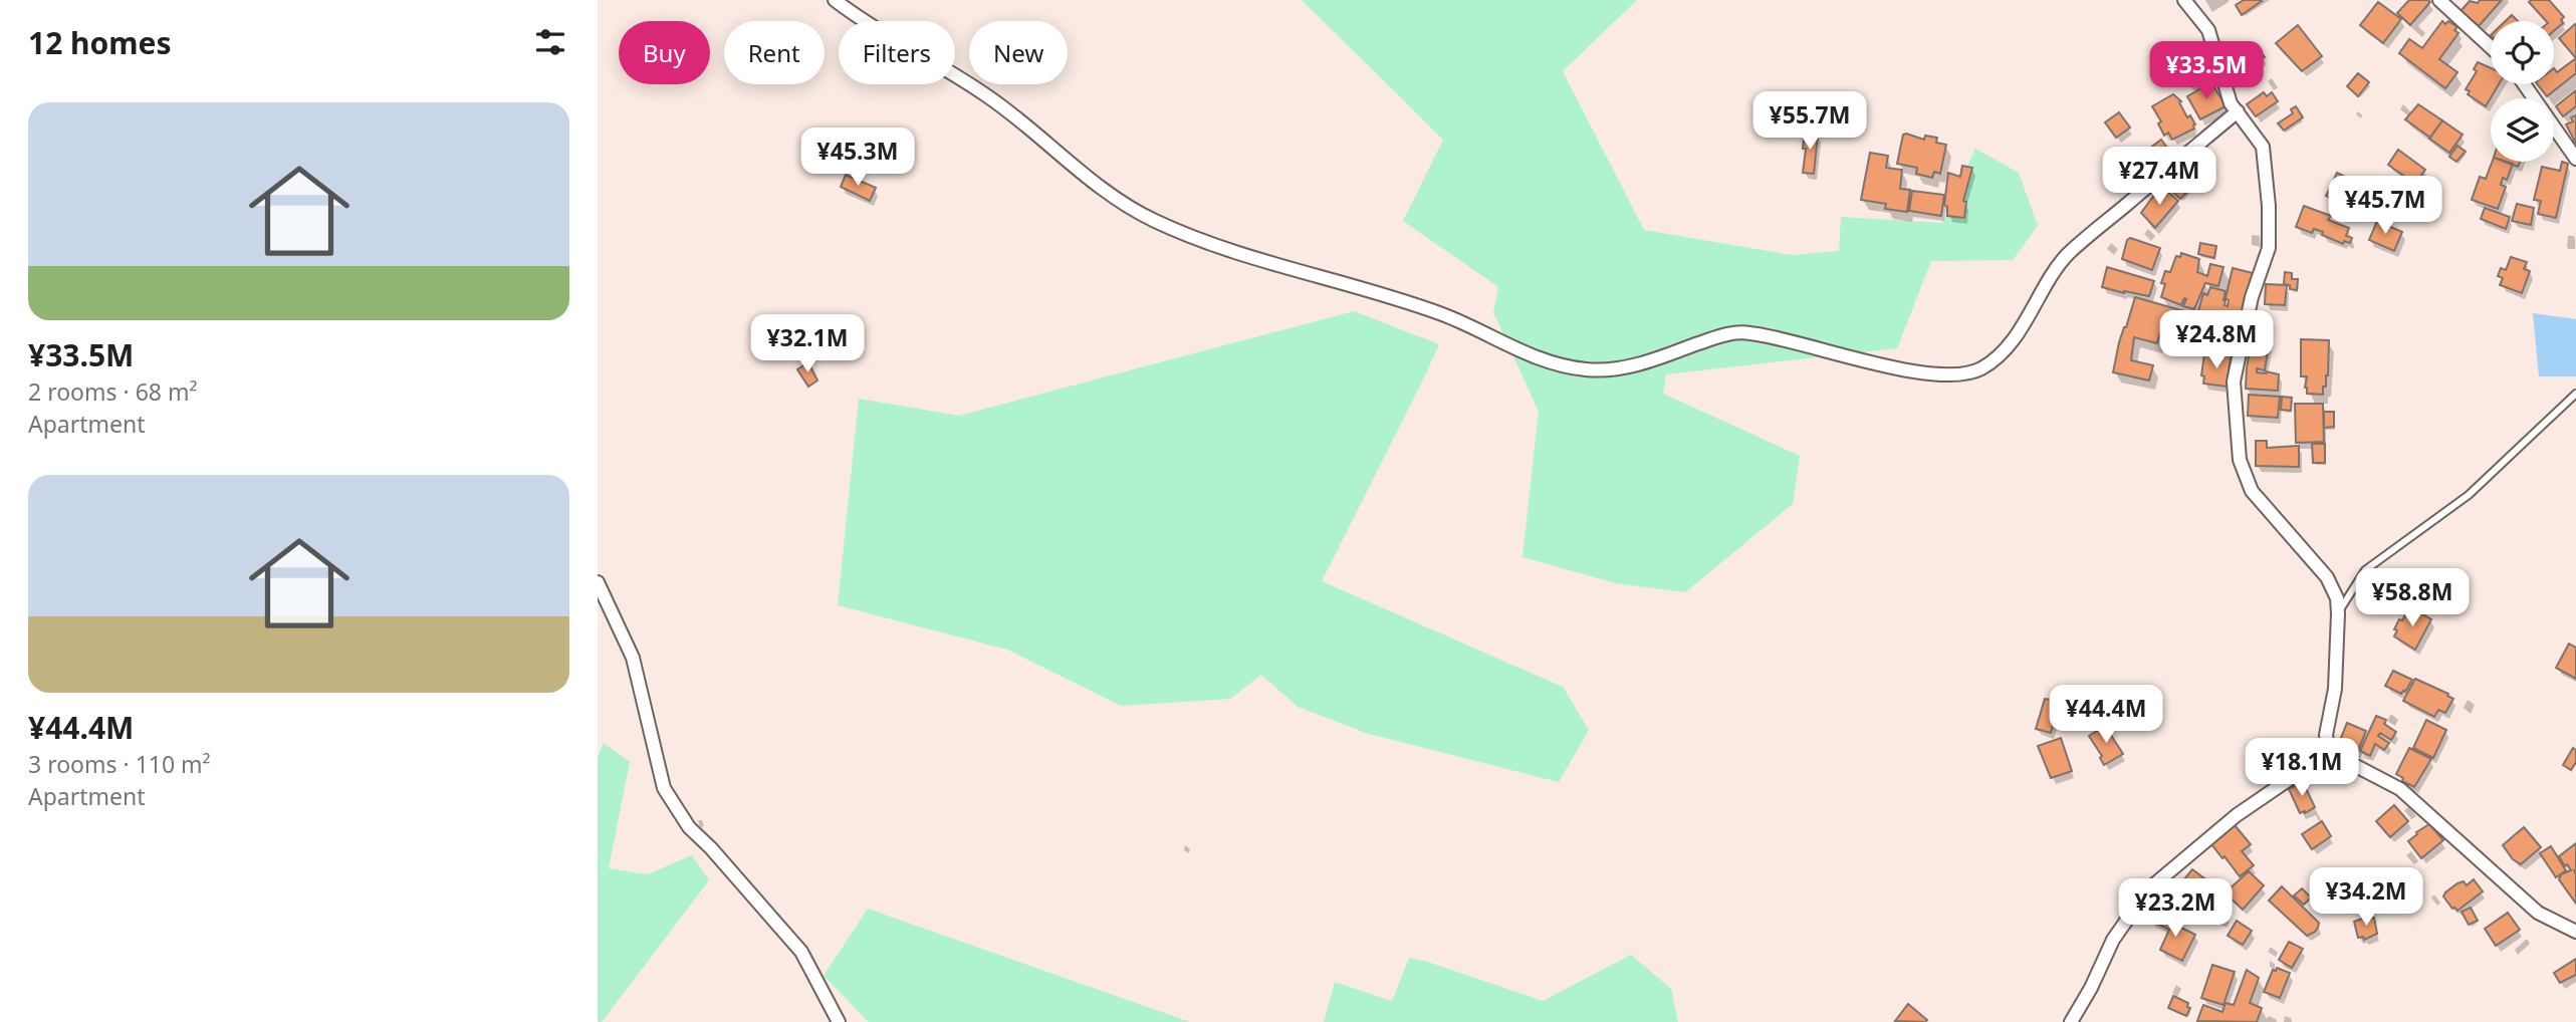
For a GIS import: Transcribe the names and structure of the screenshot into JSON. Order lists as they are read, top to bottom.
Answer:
{
  "page": {
    "heading": "12 homes",
    "chip": [
      "Buy",
      "Rent",
      "Filters",
      "New"
    ],
    "price": [
      "¥33.5M",
      "¥55.7M",
      "¥45.3M",
      "¥27.4M",
      "¥45.7M",
      "¥24.8M",
      "¥32.1M",
      "¥58.8M",
      "¥44.4M",
      "¥18.1M",
      "¥34.2M",
      "¥23.2M"
    ],
    "list": [
      {
        "name": "¥33.5M",
        "note": "2 rooms · 68 m² · Apartment"
      },
      {
        "name": "¥44.4M",
        "note": "3 rooms · 110 m² · Apartment"
      }
    ]
  }
}
